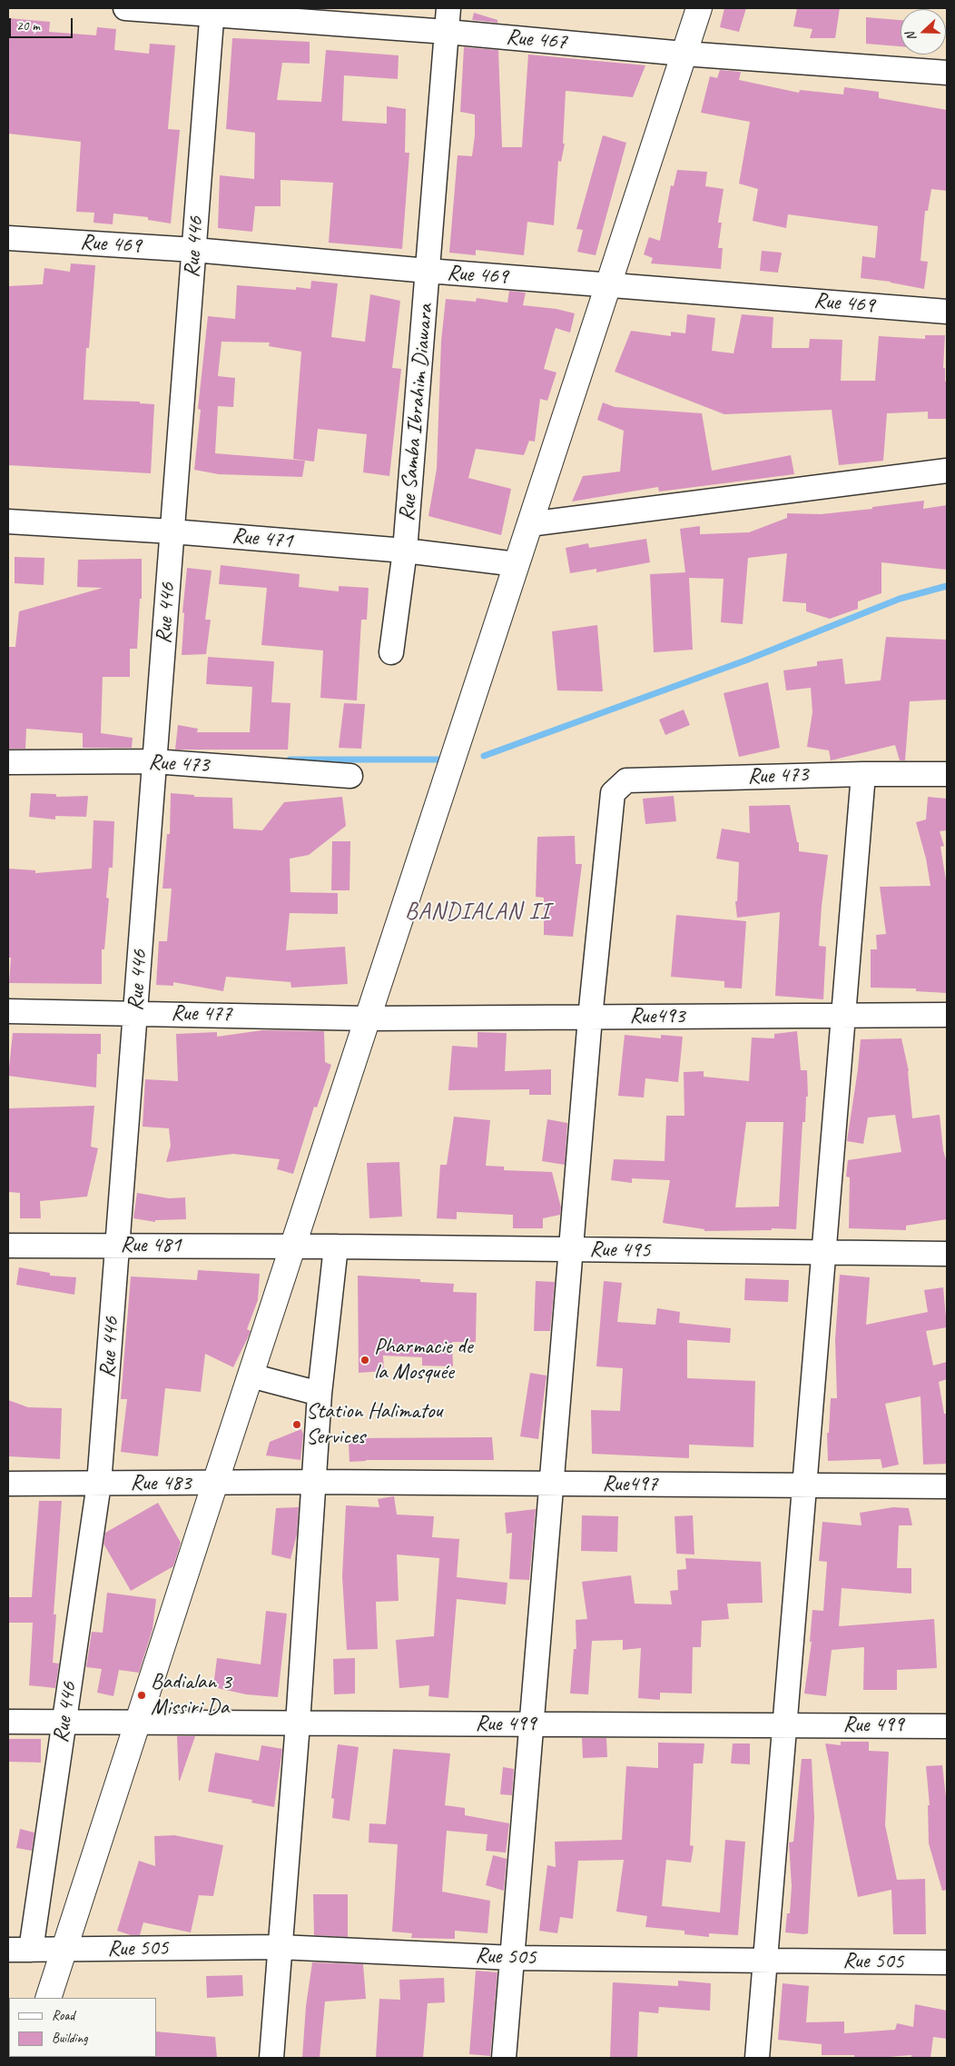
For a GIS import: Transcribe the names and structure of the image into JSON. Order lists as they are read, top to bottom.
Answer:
{
  "streets": {
    "street": [
      "Rue 467",
      "Rue 469",
      "Rue 446",
      "Rue Samba Ibrahim Diawara",
      "Rue 471",
      "Rue 473",
      "Rue 477",
      "Rue493",
      "Rue 481",
      "Rue 495",
      "Rue 483",
      "Rue497",
      "Rue 499",
      "Rue 505"
    ]
  },
  "crossings": [
    ["Rue 467", "Rue 446"],
    ["Rue 467", "Rue Samba Ibrahim Diawara"],
    ["Rue 469", "Rue 446"],
    ["Rue 469", "Rue Samba Ibrahim Diawara"],
    ["Rue 446", "Rue 471"],
    ["Rue 446", "Rue 473"],
    ["Rue 446", "Rue 477"],
    ["Rue 446", "Rue 481"],
    ["Rue 446", "Rue 483"],
    ["Rue 446", "Rue 499"],
    ["Rue 446", "Rue 505"],
    ["Rue Samba Ibrahim Diawara", "Rue 471"],
    ["Rue 473", "Rue493"],
    ["Rue 477", "Rue493"],
    ["Rue 481", "Rue 495"],
    ["Rue 483", "Rue497"]
  ],
  "districts": ["BANDIALAN II"],
  "places": ["Pharmacie de la Mosquée", "Station Halimatou Services", "Badialan 3 Missiri Da"],
  "legend": ["Road", "Building"],
  "scale_bar": "20 m",
  "north": "left"
}
